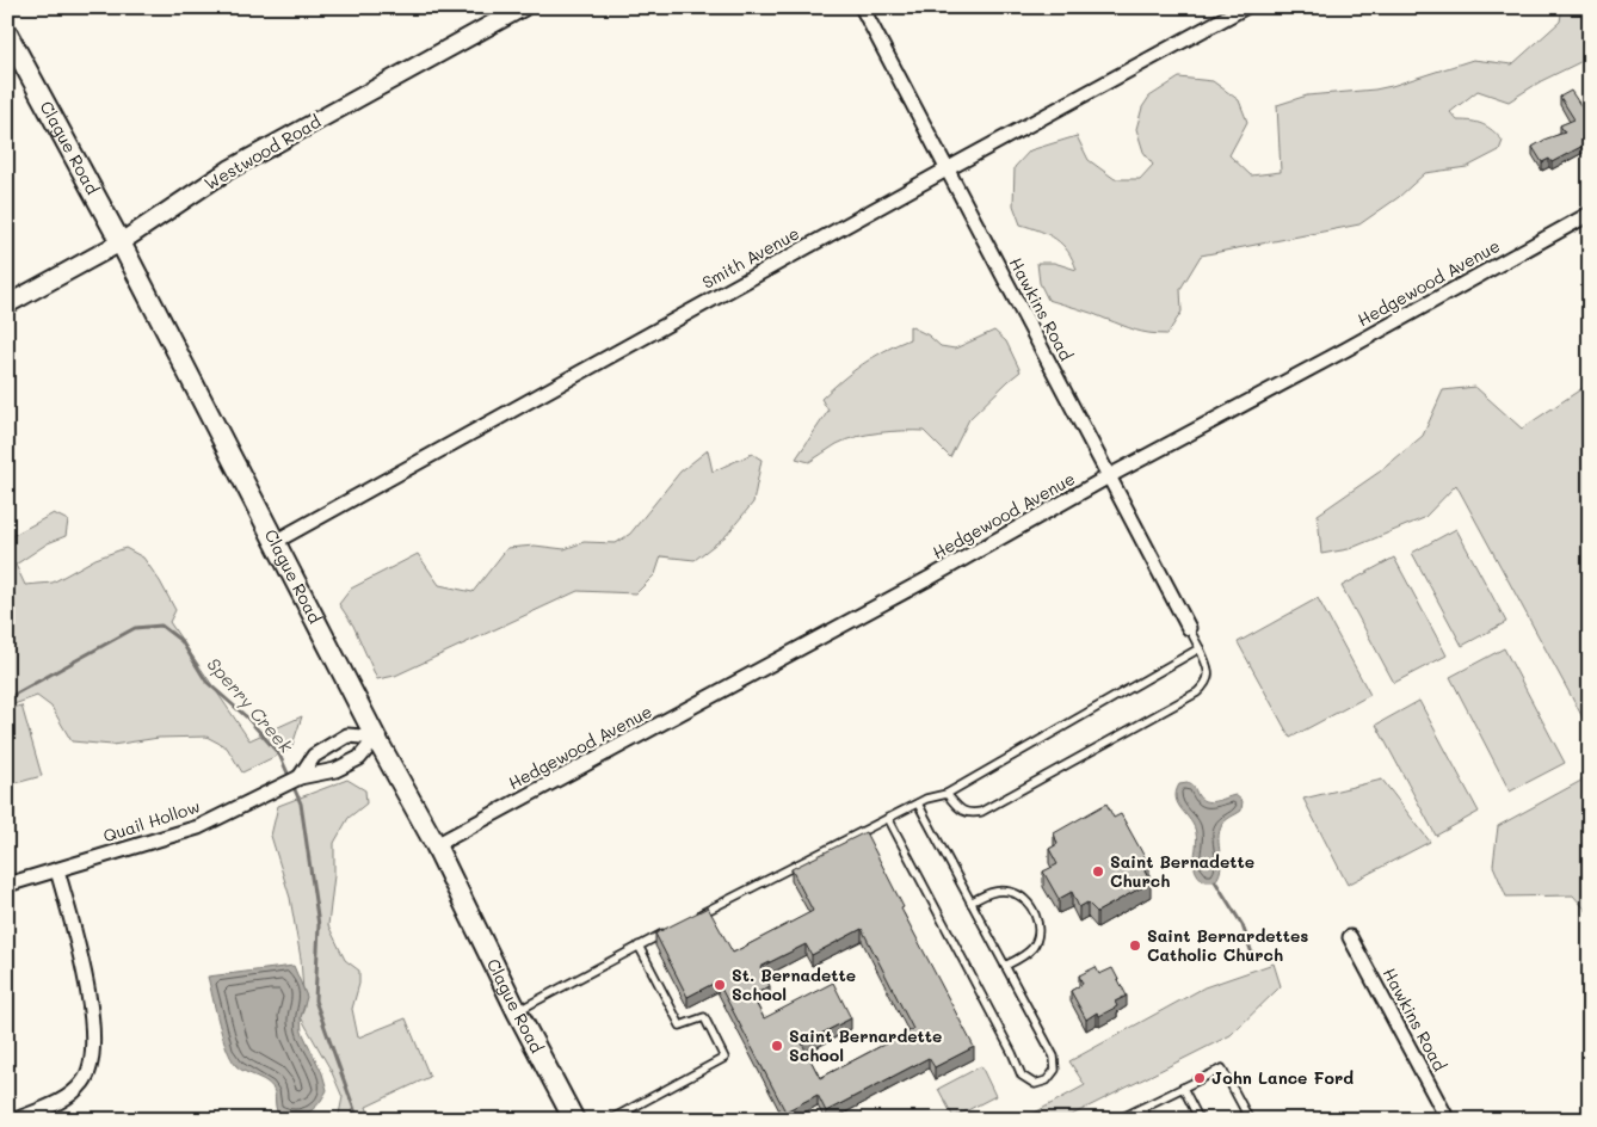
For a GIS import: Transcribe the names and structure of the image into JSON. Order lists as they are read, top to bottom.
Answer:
{
  "streets": {
    "main road": ["Clague Road"],
    "street": [
      "Westwood Road",
      "Smith Avenue",
      "Hedgewood Avenue",
      "Hawkins Road",
      "Quail Hollow"
    ]
  },
  "crossings": [
    ["Clague Road", "Westwood Road"],
    ["Clague Road", "Smith Avenue"],
    ["Clague Road", "Hedgewood Avenue"],
    ["Clague Road", "Quail Hollow"],
    ["Smith Avenue", "Hawkins Road"],
    ["Hedgewood Avenue", "Hawkins Road"]
  ],
  "water": ["Sperry Creek"],
  "places": [
    "Saint Bernadette Church",
    "Saint Bernardettes Catholic Church",
    "St. Bernadette School",
    "Saint Bernardette School",
    "John Lance Ford"
  ]
}
